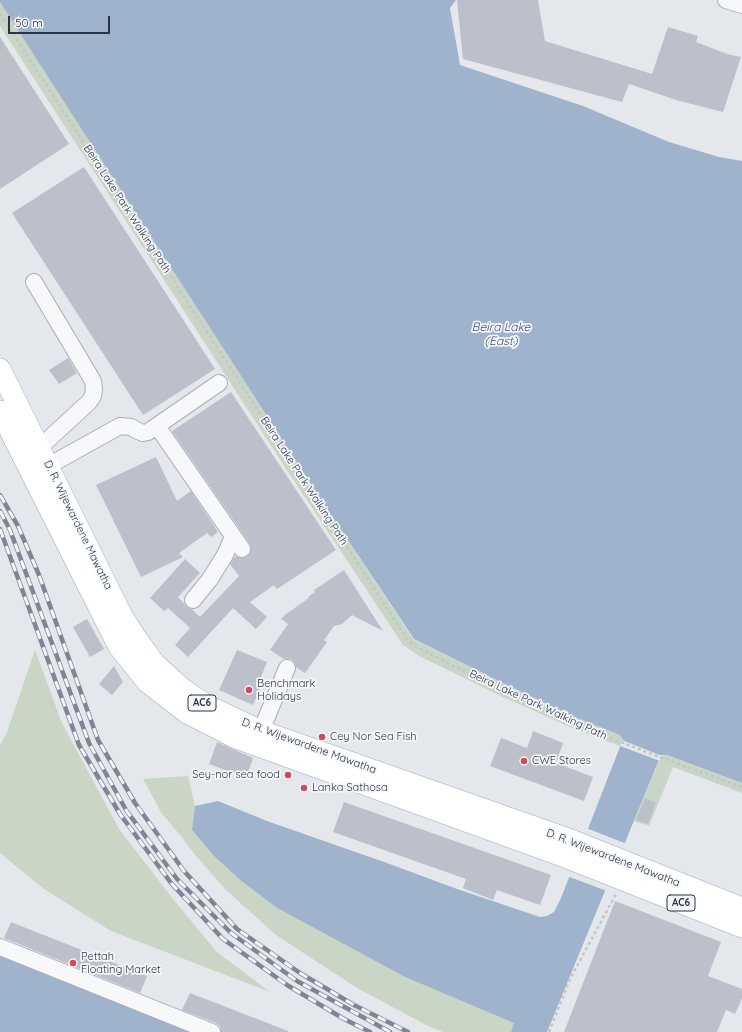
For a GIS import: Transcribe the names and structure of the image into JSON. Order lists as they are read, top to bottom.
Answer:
{
  "streets": {
    "main road": ["D. R. Wijewardene Mawatha", "AC6"],
    "path": ["Beira Lake Park Walking Path"]
  },
  "water": ["Beira Lake (East)"],
  "places": [
    "Benchmark Holidays",
    "Cey Nor Sea Fish",
    "CWE Stores",
    "Sey-nor sea food",
    "Lanka Sathosa",
    "Pettah Floating Market"
  ],
  "scale_bar": "50 m"
}
